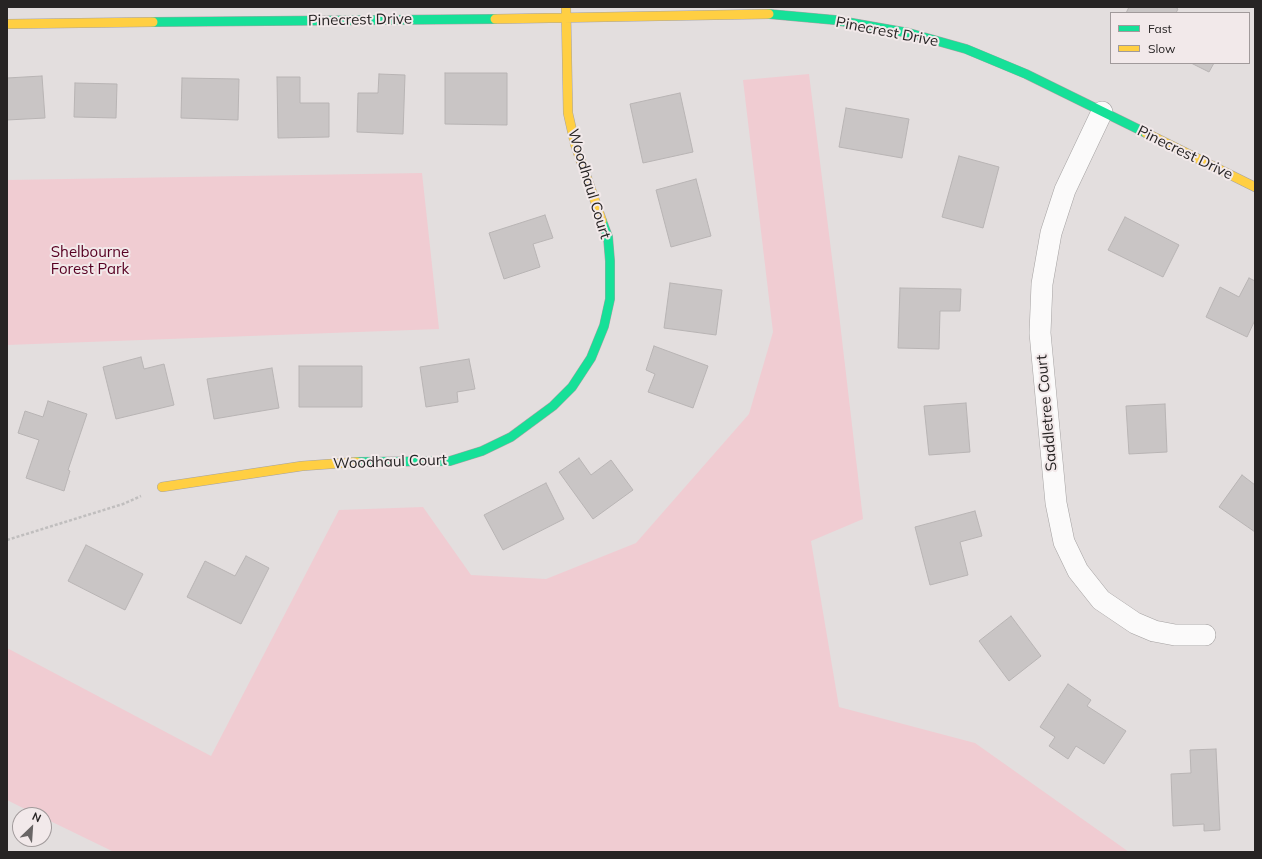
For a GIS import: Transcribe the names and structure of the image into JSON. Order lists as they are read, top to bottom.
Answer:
{
  "streets": {
    "street": ["Pinecrest Drive", "Woodhaul Court", "Saddletree Court"]
  },
  "crossings": [
    ["Pinecrest Drive", "Woodhaul Court"],
    ["Pinecrest Drive", "Saddletree Court"]
  ],
  "parks": ["Shelbourne Forest Park"],
  "legend": ["Fast", "Slow"],
  "north": "top right"
}
